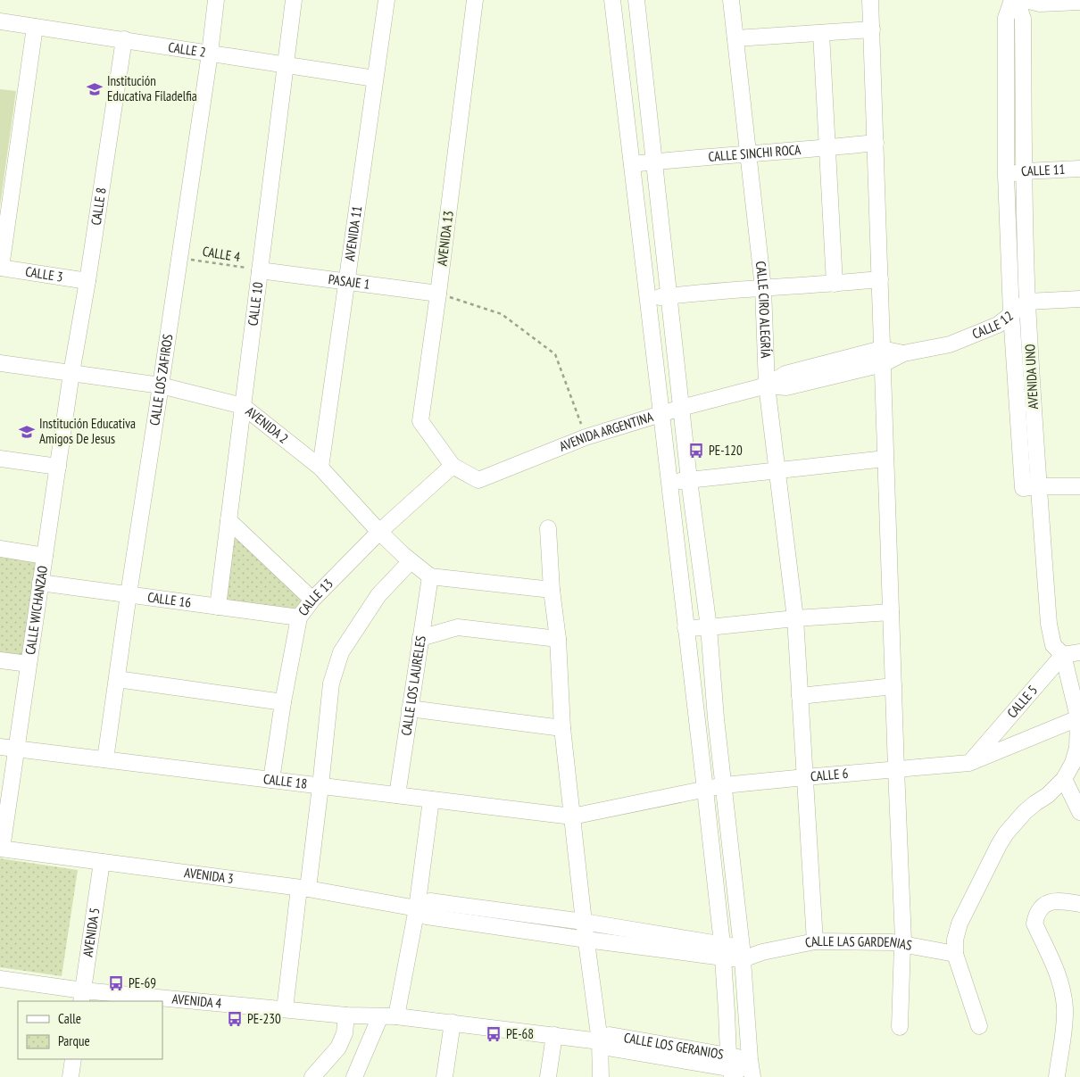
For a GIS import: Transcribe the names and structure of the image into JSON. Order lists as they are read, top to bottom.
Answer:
{
  "streets": {
    "street": [
      "CALLE 2",
      "CALLE SINCHI ROCA",
      "CALLE 11",
      "CALLE 8",
      "AVENIDA 11",
      "AVENIDA 13",
      "CALLE 3",
      "PASAJE 1",
      "CALLE 10",
      "CALLE CIRO ALEGRÍA",
      "CALLE 12",
      "AVENIDA UNO",
      "CALLE LOS ZAFIROS",
      "AVENIDA 2",
      "AVENIDA ARGENTINA",
      "CALLE 13",
      "CALLE 16",
      "CALLE WICHANZAO",
      "CALLE LOS LAURELES",
      "CALLE 5",
      "CALLE 6",
      "CALLE 18",
      "AVENIDA 3",
      "AVENIDA 5",
      "CALLE LAS GARDENIAS",
      "AVENIDA 4",
      "CALLE LOS GERANIOS"
    ],
    "path": ["CALLE 4"]
  },
  "crossings": [
    ["CALLE 2", "CALLE 8"],
    ["CALLE 2", "AVENIDA 11"],
    ["CALLE 2", "CALLE 10"],
    ["CALLE 2", "CALLE LOS ZAFIROS"],
    ["CALLE SINCHI ROCA", "CALLE CIRO ALEGRÍA"],
    ["CALLE 11", "AVENIDA UNO"],
    ["CALLE 8", "CALLE 3"],
    ["CALLE 8", "AVENIDA 2"],
    ["CALLE 8", "CALLE WICHANZAO"],
    ["AVENIDA 11", "PASAJE 1"],
    ["AVENIDA 11", "AVENIDA 2"],
    ["AVENIDA 13", "PASAJE 1"],
    ["AVENIDA 13", "AVENIDA ARGENTINA"],
    ["AVENIDA 13", "CALLE 13"],
    ["CALLE 4", "PASAJE 1"],
    ["CALLE 4", "CALLE 10"],
    ["CALLE 4", "CALLE LOS ZAFIROS"],
    ["PASAJE 1", "CALLE 10"],
    ["CALLE 10", "AVENIDA 2"],
    ["CALLE 10", "CALLE 16"],
    ["CALLE CIRO ALEGRÍA", "AVENIDA ARGENTINA"],
    ["CALLE CIRO ALEGRÍA", "CALLE 6"],
    ["CALLE CIRO ALEGRÍA", "CALLE LAS GARDENIAS"],
    ["CALLE 12", "AVENIDA UNO"],
    ["CALLE 12", "AVENIDA ARGENTINA"],
    ["AVENIDA UNO", "CALLE 5"],
    ["AVENIDA UNO", "CALLE 6"],
    ["AVENIDA UNO", "CALLE LAS GARDENIAS"],
    ["CALLE LOS ZAFIROS", "AVENIDA 2"],
    ["CALLE LOS ZAFIROS", "CALLE 16"],
    ["CALLE LOS ZAFIROS", "CALLE 18"],
    ["AVENIDA 2", "CALLE 13"],
    ["AVENIDA 2", "CALLE WICHANZAO"],
    ["AVENIDA 2", "CALLE LOS LAURELES"],
    ["AVENIDA ARGENTINA", "CALLE 13"],
    ["CALLE 13", "CALLE 16"],
    ["CALLE 13", "CALLE 18"],
    ["CALLE 16", "CALLE WICHANZAO"],
    ["CALLE WICHANZAO", "CALLE 18"],
    ["CALLE WICHANZAO", "AVENIDA 3"],
    ["CALLE LOS LAURELES", "CALLE 18"],
    ["CALLE 5", "CALLE 6"],
    ["CALLE 6", "CALLE 18"],
    ["AVENIDA 3", "AVENIDA 5"],
    ["AVENIDA 3", "CALLE LAS GARDENIAS"],
    ["AVENIDA 5", "AVENIDA 4"],
    ["AVENIDA 4", "CALLE LOS GERANIOS"]
  ],
  "places": {
    "school or university": ["Institución Educativa Filadelfia", "Institución Educativa Amigos De Jesus"],
    "bus stop": [
      "PE-120",
      "PE-69",
      "PE-230",
      "PE-68"
    ]
  },
  "legend": ["Calle", "Parque"]
}
